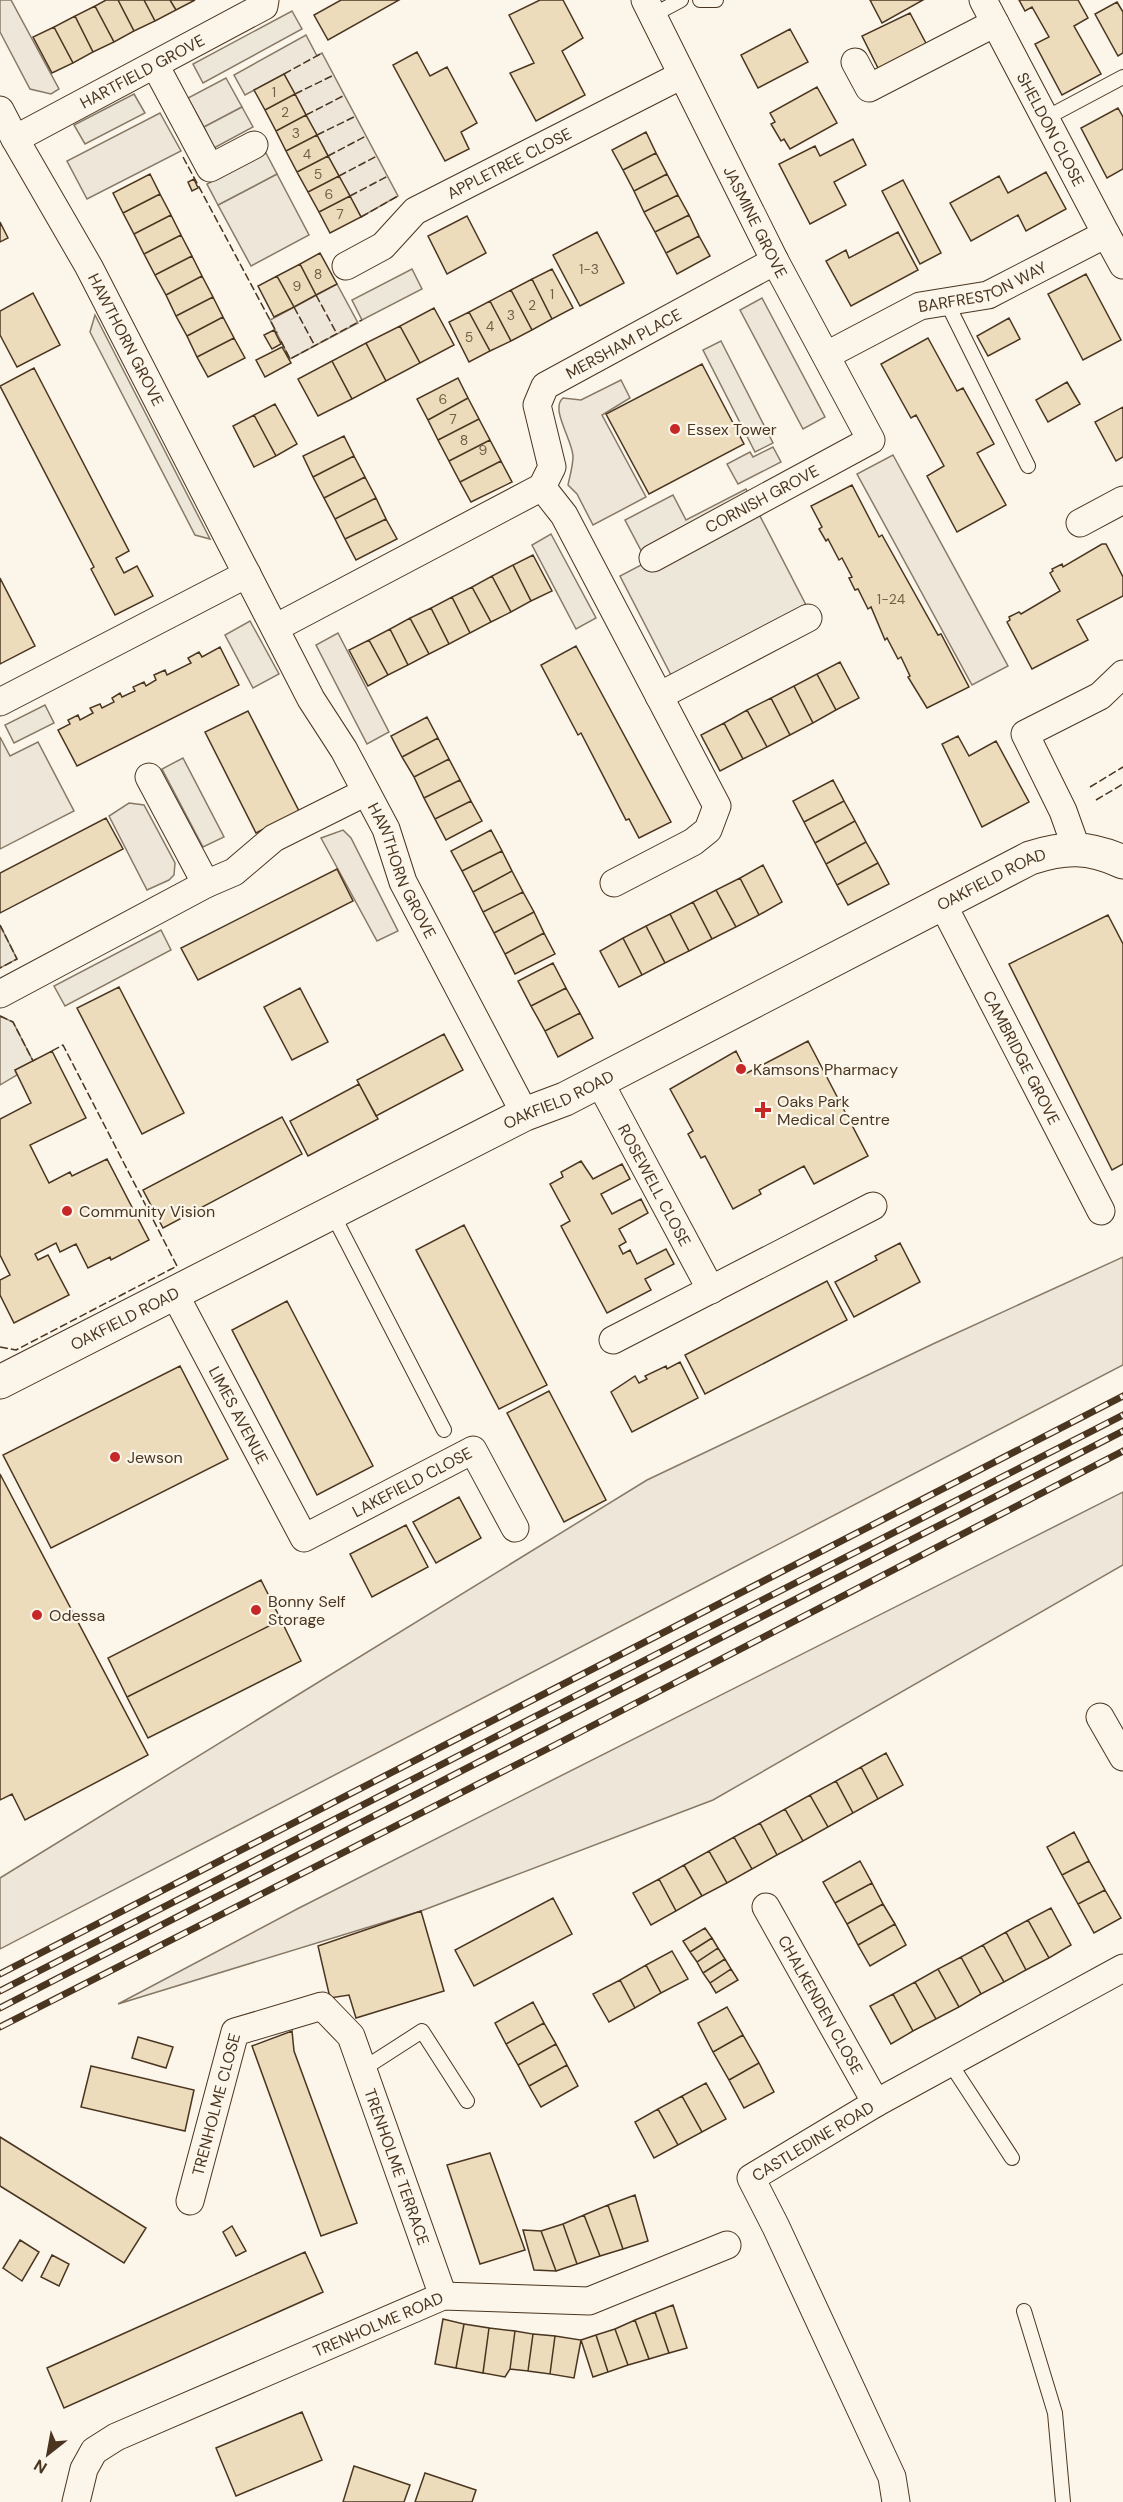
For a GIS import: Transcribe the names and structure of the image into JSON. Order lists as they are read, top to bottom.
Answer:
{
  "streets": {
    "street": [
      "HARTFIELD GROVE",
      "SHELDON CLOSE",
      "APPLETREE CLOSE",
      "JASMINE GROVE",
      "BARFRESTON WAY",
      "HAWTHORN GROVE",
      "MERSHAM PLACE",
      "CORNISH GROVE",
      "OAKFIELD ROAD",
      "CAMBRIDGE GROVE",
      "ROSEWELL CLOSE",
      "LIMES AVENUE",
      "LAKEFIELD CLOSE",
      "CHALKENDEN CLOSE",
      "TRENHOLME CLOSE",
      "CASTLEDINE ROAD",
      "TRENHOLME TERRACE",
      "TRENHOLME ROAD"
    ]
  },
  "crossings": [
    ["HARTFIELD GROVE", "HAWTHORN GROVE"],
    ["SHELDON CLOSE", "BARFRESTON WAY"],
    ["APPLETREE CLOSE", "JASMINE GROVE"],
    ["JASMINE GROVE", "BARFRESTON WAY"],
    ["JASMINE GROVE", "MERSHAM PLACE"],
    ["JASMINE GROVE", "CORNISH GROVE"],
    ["HAWTHORN GROVE", "OAKFIELD ROAD"],
    ["OAKFIELD ROAD", "CAMBRIDGE GROVE"],
    ["OAKFIELD ROAD", "ROSEWELL CLOSE"],
    ["OAKFIELD ROAD", "LIMES AVENUE"],
    ["LIMES AVENUE", "LAKEFIELD CLOSE"],
    ["CHALKENDEN CLOSE", "CASTLEDINE ROAD"],
    ["TRENHOLME CLOSE", "TRENHOLME TERRACE"],
    ["TRENHOLME TERRACE", "TRENHOLME ROAD"]
  ],
  "places": {
    "other": [
      "Essex Tower",
      "Kamsons Pharmacy",
      "Community Vision",
      "Jewson",
      "Bonny Self Storage",
      "Odessa"
    ],
    "health": ["Oaks Park Medical Centre"]
  },
  "house_numbers": [
    "1",
    "2",
    "3",
    "4",
    "5",
    "6",
    "7",
    "1-3",
    "8",
    "9",
    "1",
    "2",
    "3",
    "4",
    "5",
    "6",
    "7",
    "8",
    "9",
    "1-24"
  ],
  "north": "bottom left"
}
